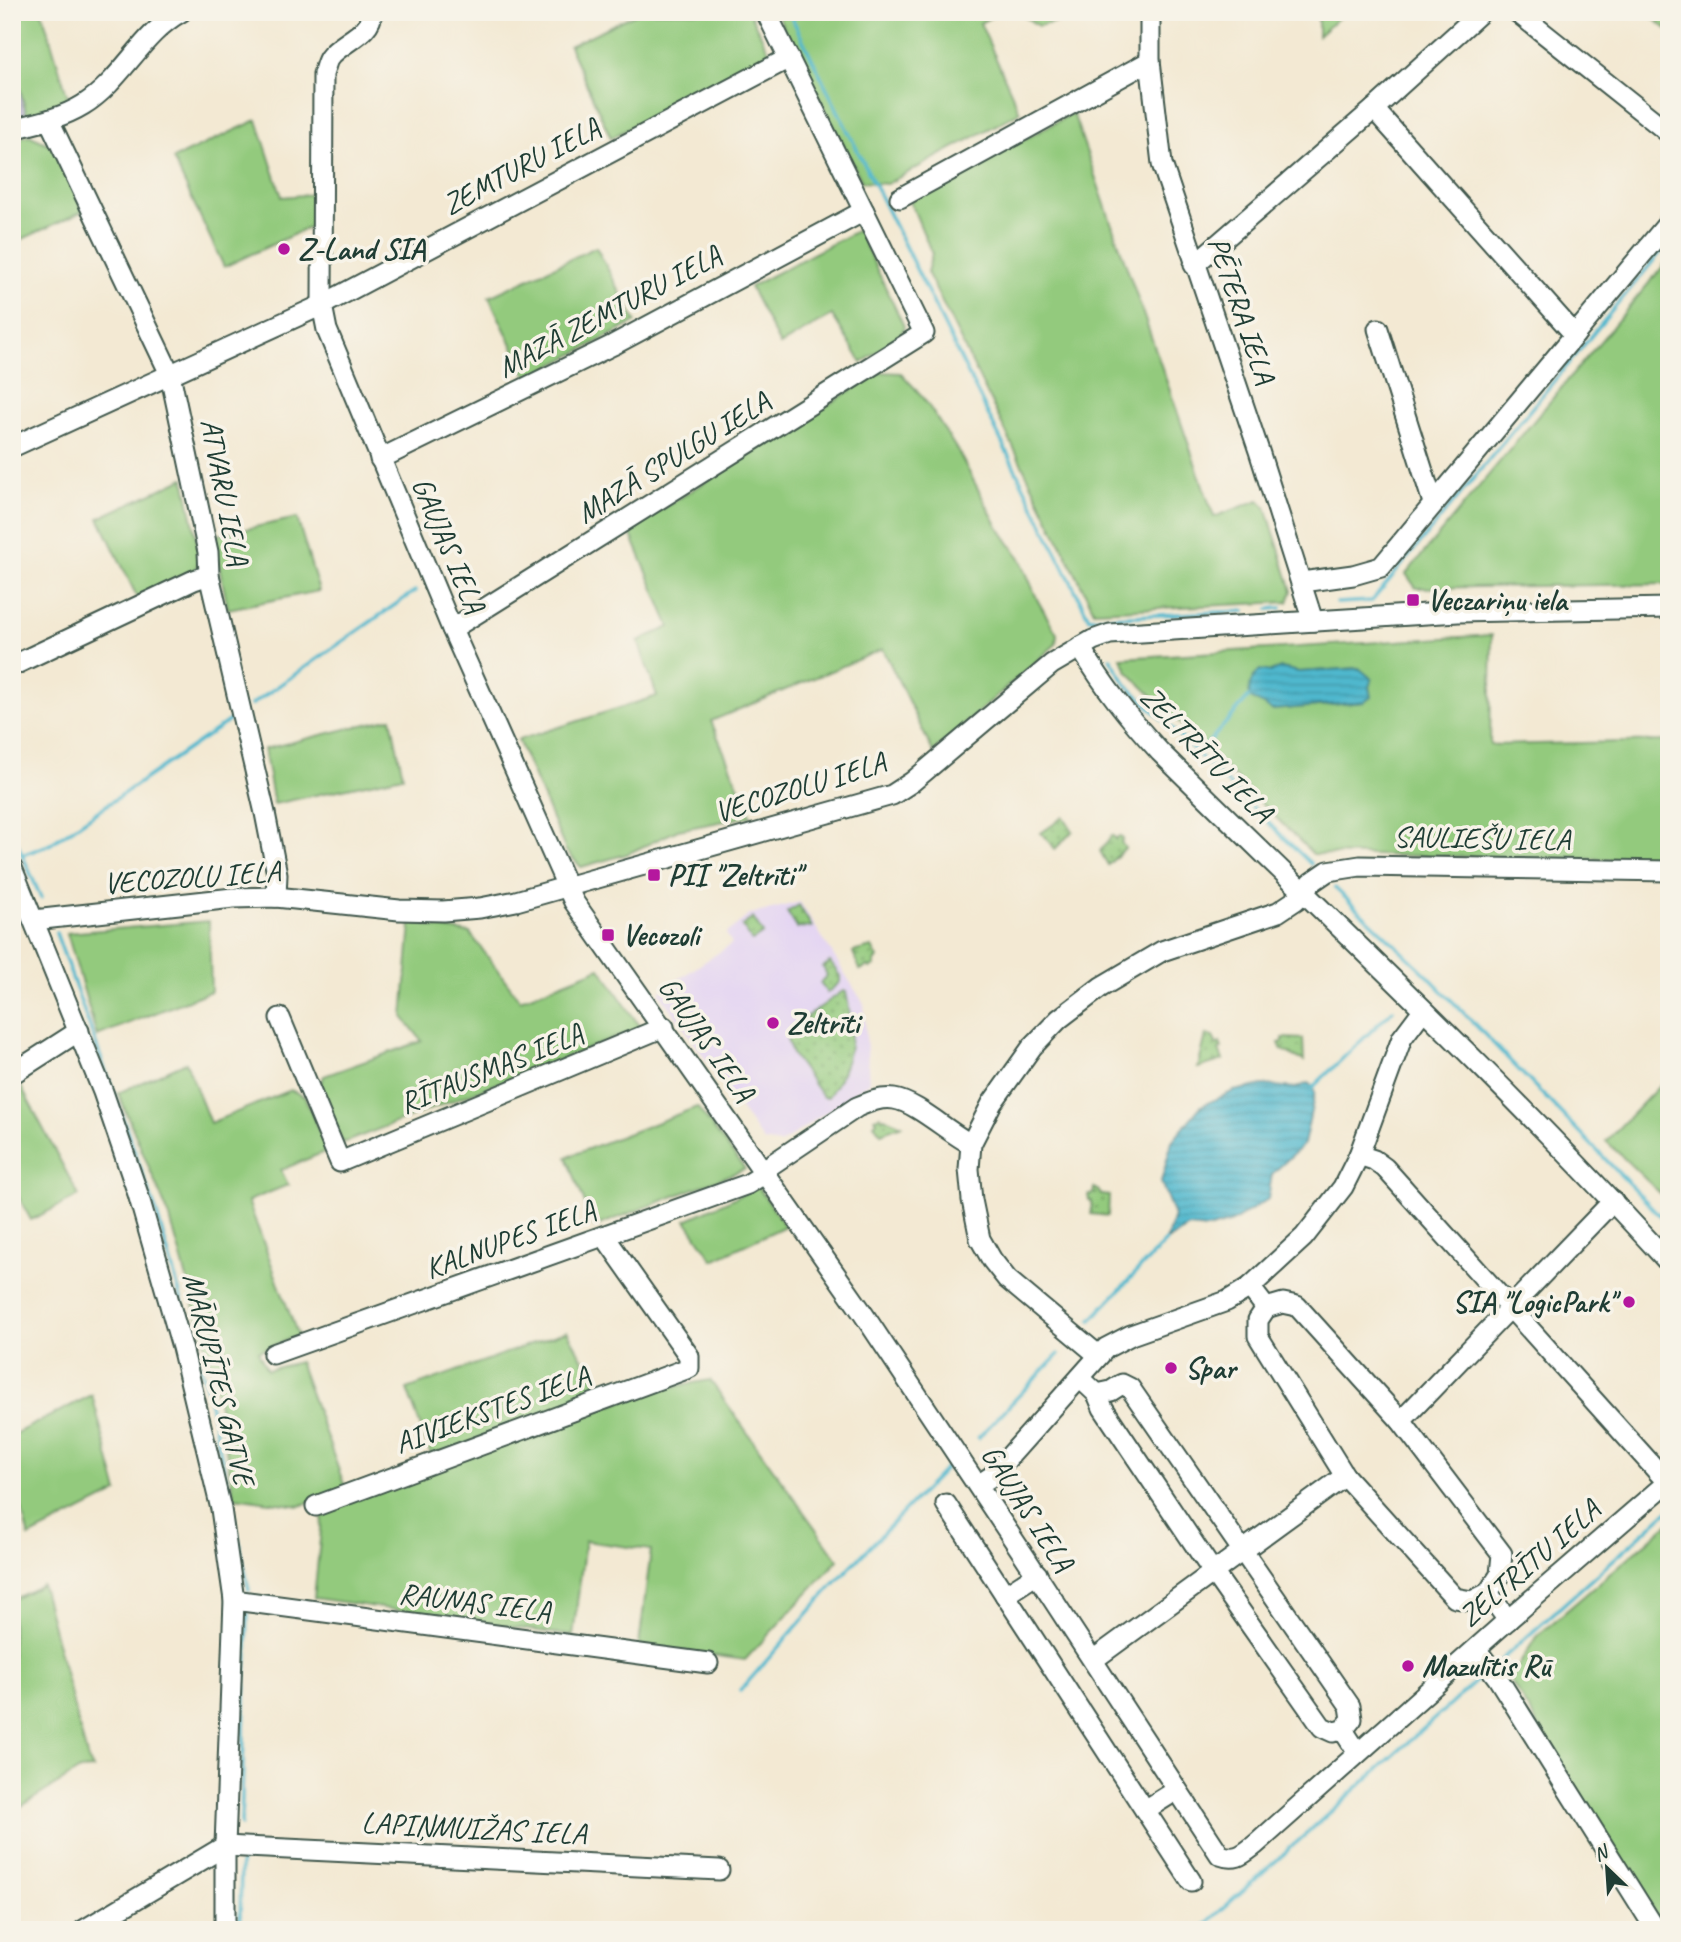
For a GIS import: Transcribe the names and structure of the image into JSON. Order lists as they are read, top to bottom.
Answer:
{
  "streets": {
    "street": [
      "ZEMTURU IELA",
      "PĒTERA IELA",
      "MAZĀ ZEMTURU IELA",
      "MAZĀ SPULGU IELA",
      "ATVARU IELA",
      "GAUJAS IELA",
      "ZELTRĪTU IELA",
      "VECOZOLU IELA",
      "SAULIEŠU IELA",
      "RĪTAUSMAS IELA",
      "KALNUPES IELA",
      "MĀRUPĪTES GATVE",
      "AIVIEKSTES IELA",
      "RAUNAS IELA",
      "LAPIŅMUIŽAS IELA"
    ]
  },
  "crossings": [
    ["ZEMTURU IELA", "ATVARU IELA"],
    ["ZEMTURU IELA", "GAUJAS IELA"],
    ["PĒTERA IELA", "VECOZOLU IELA"],
    ["MAZĀ ZEMTURU IELA", "MAZĀ SPULGU IELA"],
    ["MAZĀ ZEMTURU IELA", "GAUJAS IELA"],
    ["MAZĀ SPULGU IELA", "GAUJAS IELA"],
    ["ATVARU IELA", "VECOZOLU IELA"],
    ["GAUJAS IELA", "ZELTRĪTU IELA"],
    ["GAUJAS IELA", "VECOZOLU IELA"],
    ["GAUJAS IELA", "RĪTAUSMAS IELA"],
    ["GAUJAS IELA", "KALNUPES IELA"],
    ["ZELTRĪTU IELA", "VECOZOLU IELA"],
    ["ZELTRĪTU IELA", "SAULIEŠU IELA"],
    ["VECOZOLU IELA", "MĀRUPĪTES GATVE"],
    ["KALNUPES IELA", "AIVIEKSTES IELA"],
    ["MĀRUPĪTES GATVE", "RAUNAS IELA"],
    ["MĀRUPĪTES GATVE", "LAPIŅMUIŽAS IELA"]
  ],
  "places": {
    "other": [
      "Z-Land SIA",
      "Zeltrīti",
      "SIA \"LogicPark\"",
      "Spar",
      "Mazulītis Rū"
    ],
    "transit": ["Veczariņu iela", "PII \"Zeltrīti\"", "Vecozoli"]
  },
  "north": "top left"
}
